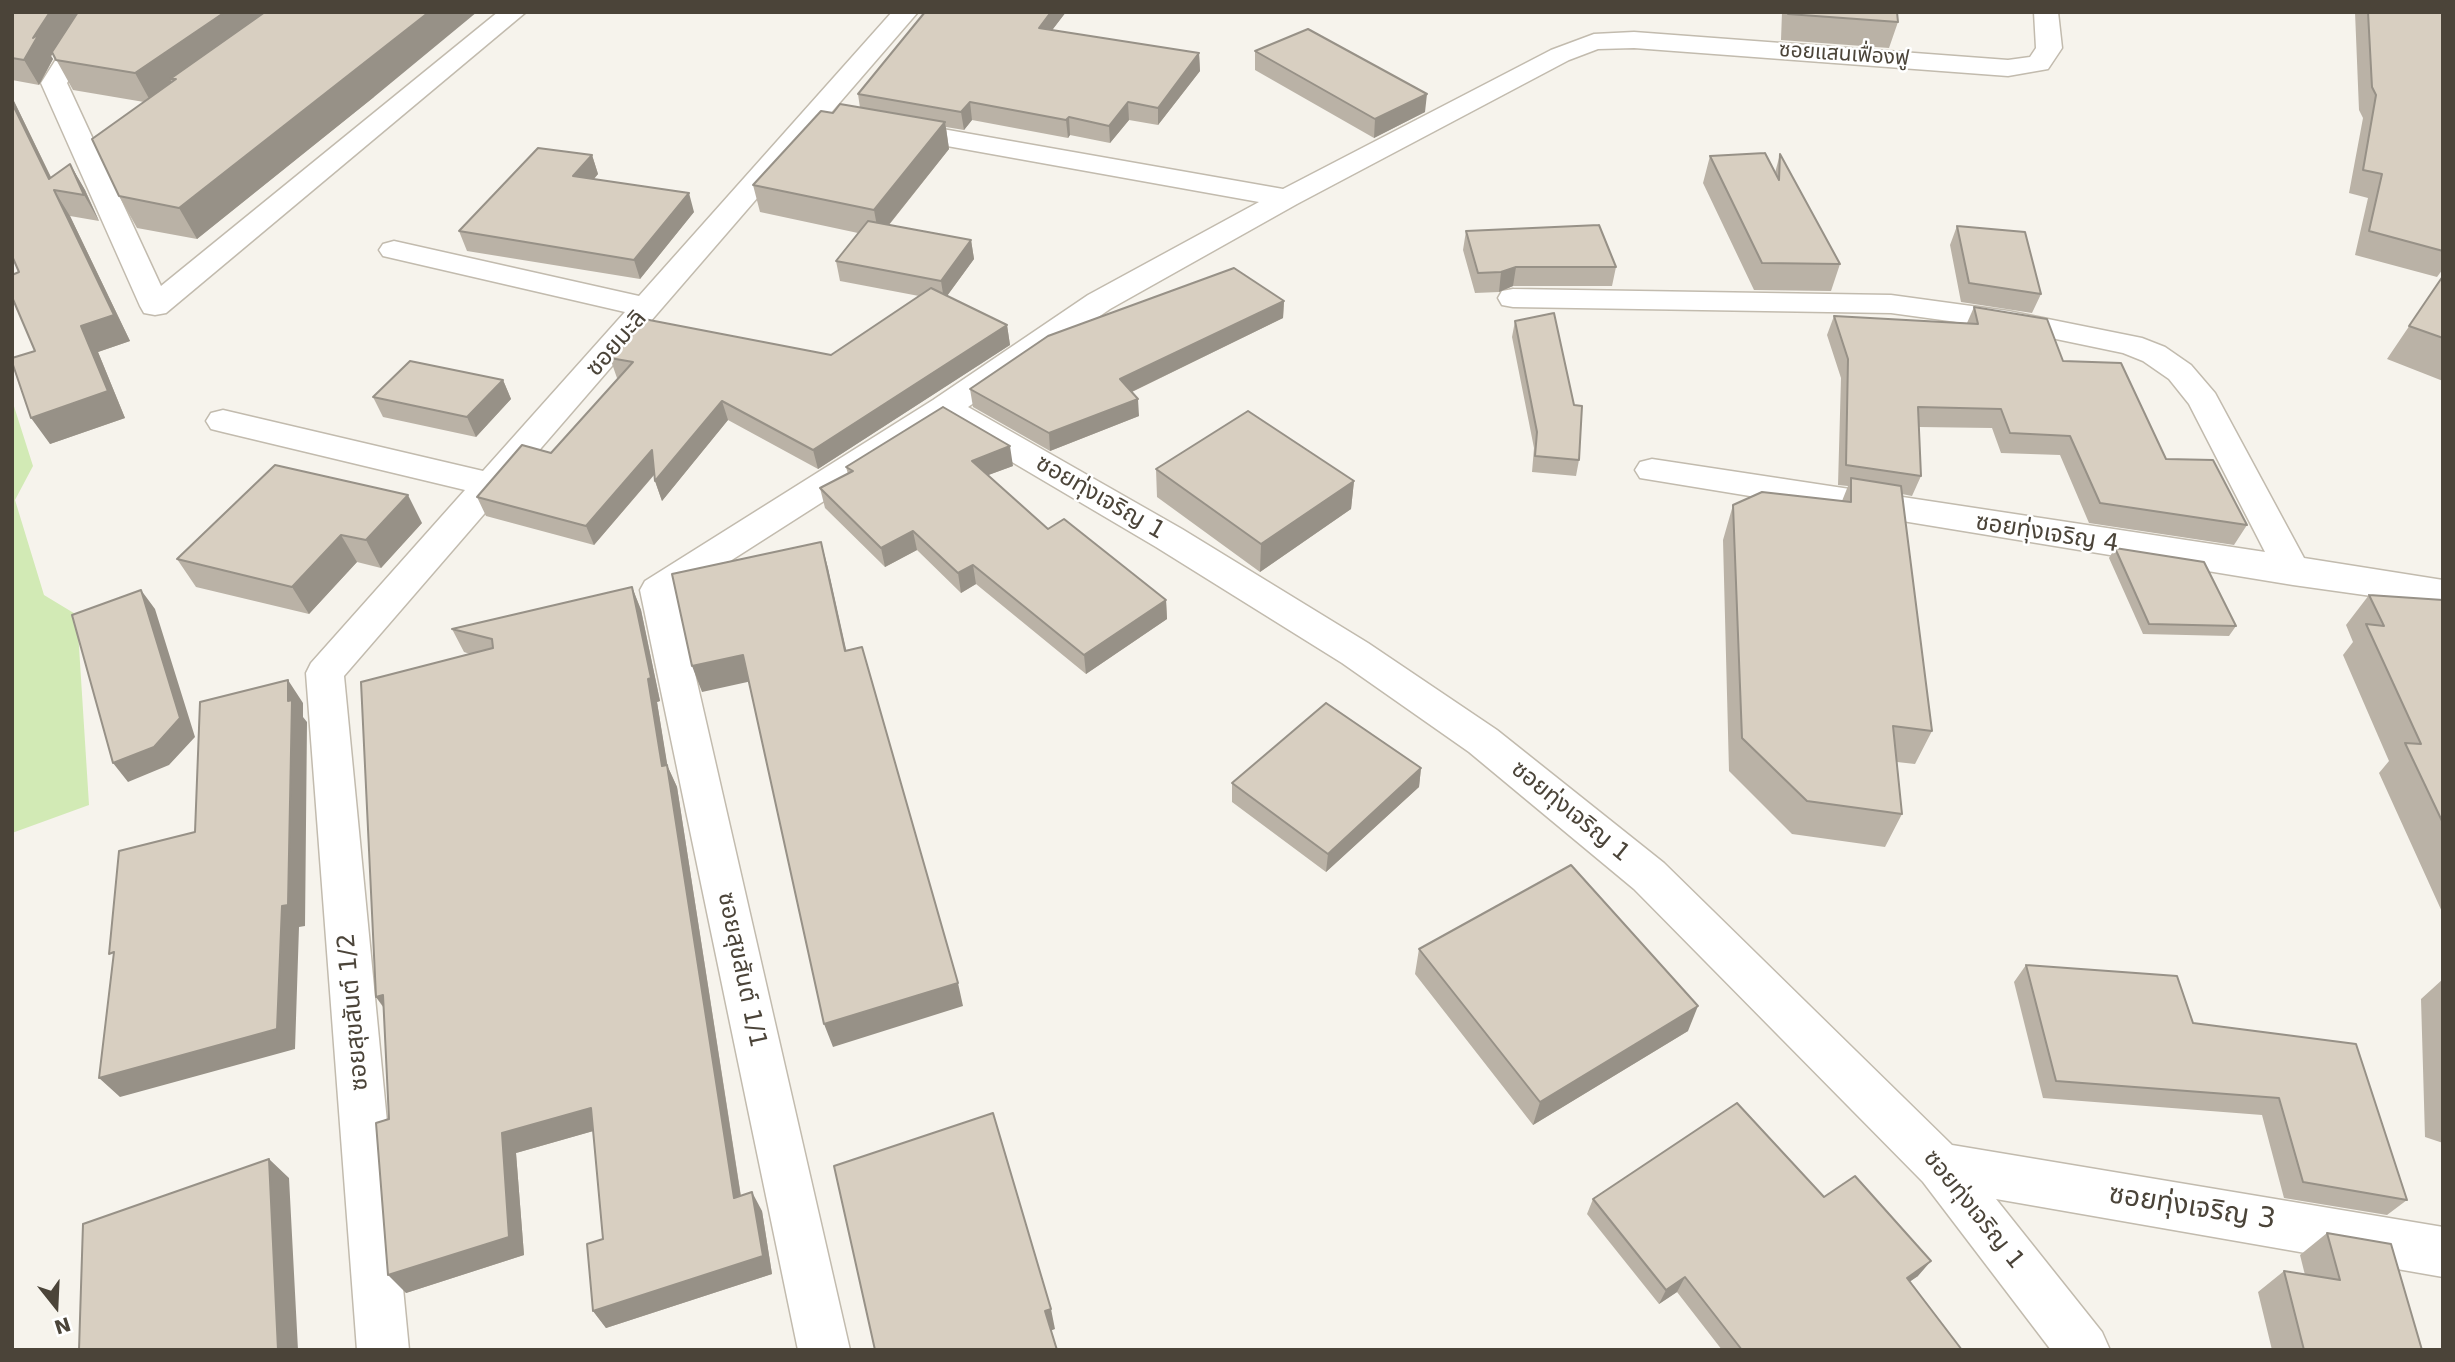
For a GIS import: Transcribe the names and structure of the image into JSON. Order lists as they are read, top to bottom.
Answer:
{
  "streets": {
    "street": [
      "ซอยแสนเฟื่องฟู",
      "ซอยมะลิ",
      "ซอยทุ่งเจริญ 1",
      "ซอยทุ่งเจริญ 4",
      "ซอยสุขสันต์ 1/1",
      "ซอยสุขสันต์ 1/2",
      "ซอยทุ่งเจริญ 3"
    ]
  },
  "crossings": [
    ["ซอยมะลิ", "ซอยสุขสันต์ 1/2"],
    ["ซอยทุ่งเจริญ 1", "ซอยสุขสันต์ 1/1"],
    ["ซอยทุ่งเจริญ 1", "ซอยทุ่งเจริญ 3"]
  ],
  "north": "bottom"
}
